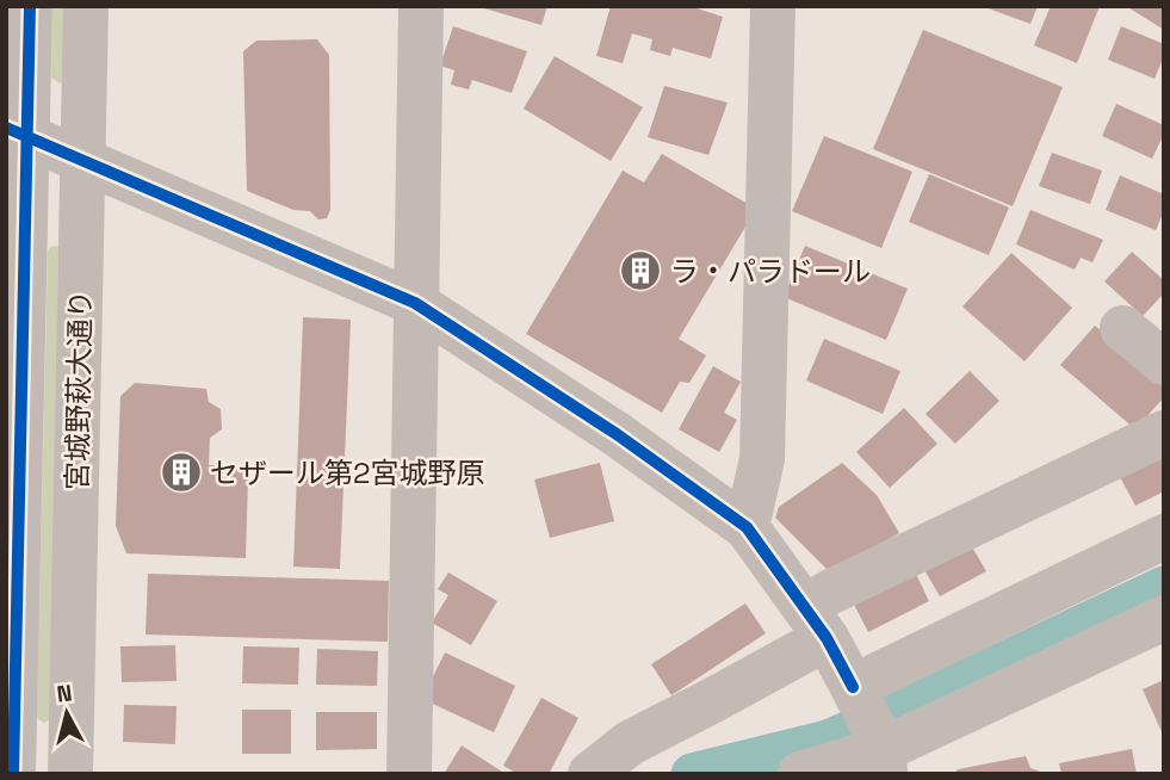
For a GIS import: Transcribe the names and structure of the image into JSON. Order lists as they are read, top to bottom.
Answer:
{
  "streets": {
    "street": ["宮城野萩大通り"]
  },
  "places": {
    "building": ["ラ・パラドール", "セザール第2宮城野原"]
  },
  "north": "top"
}
